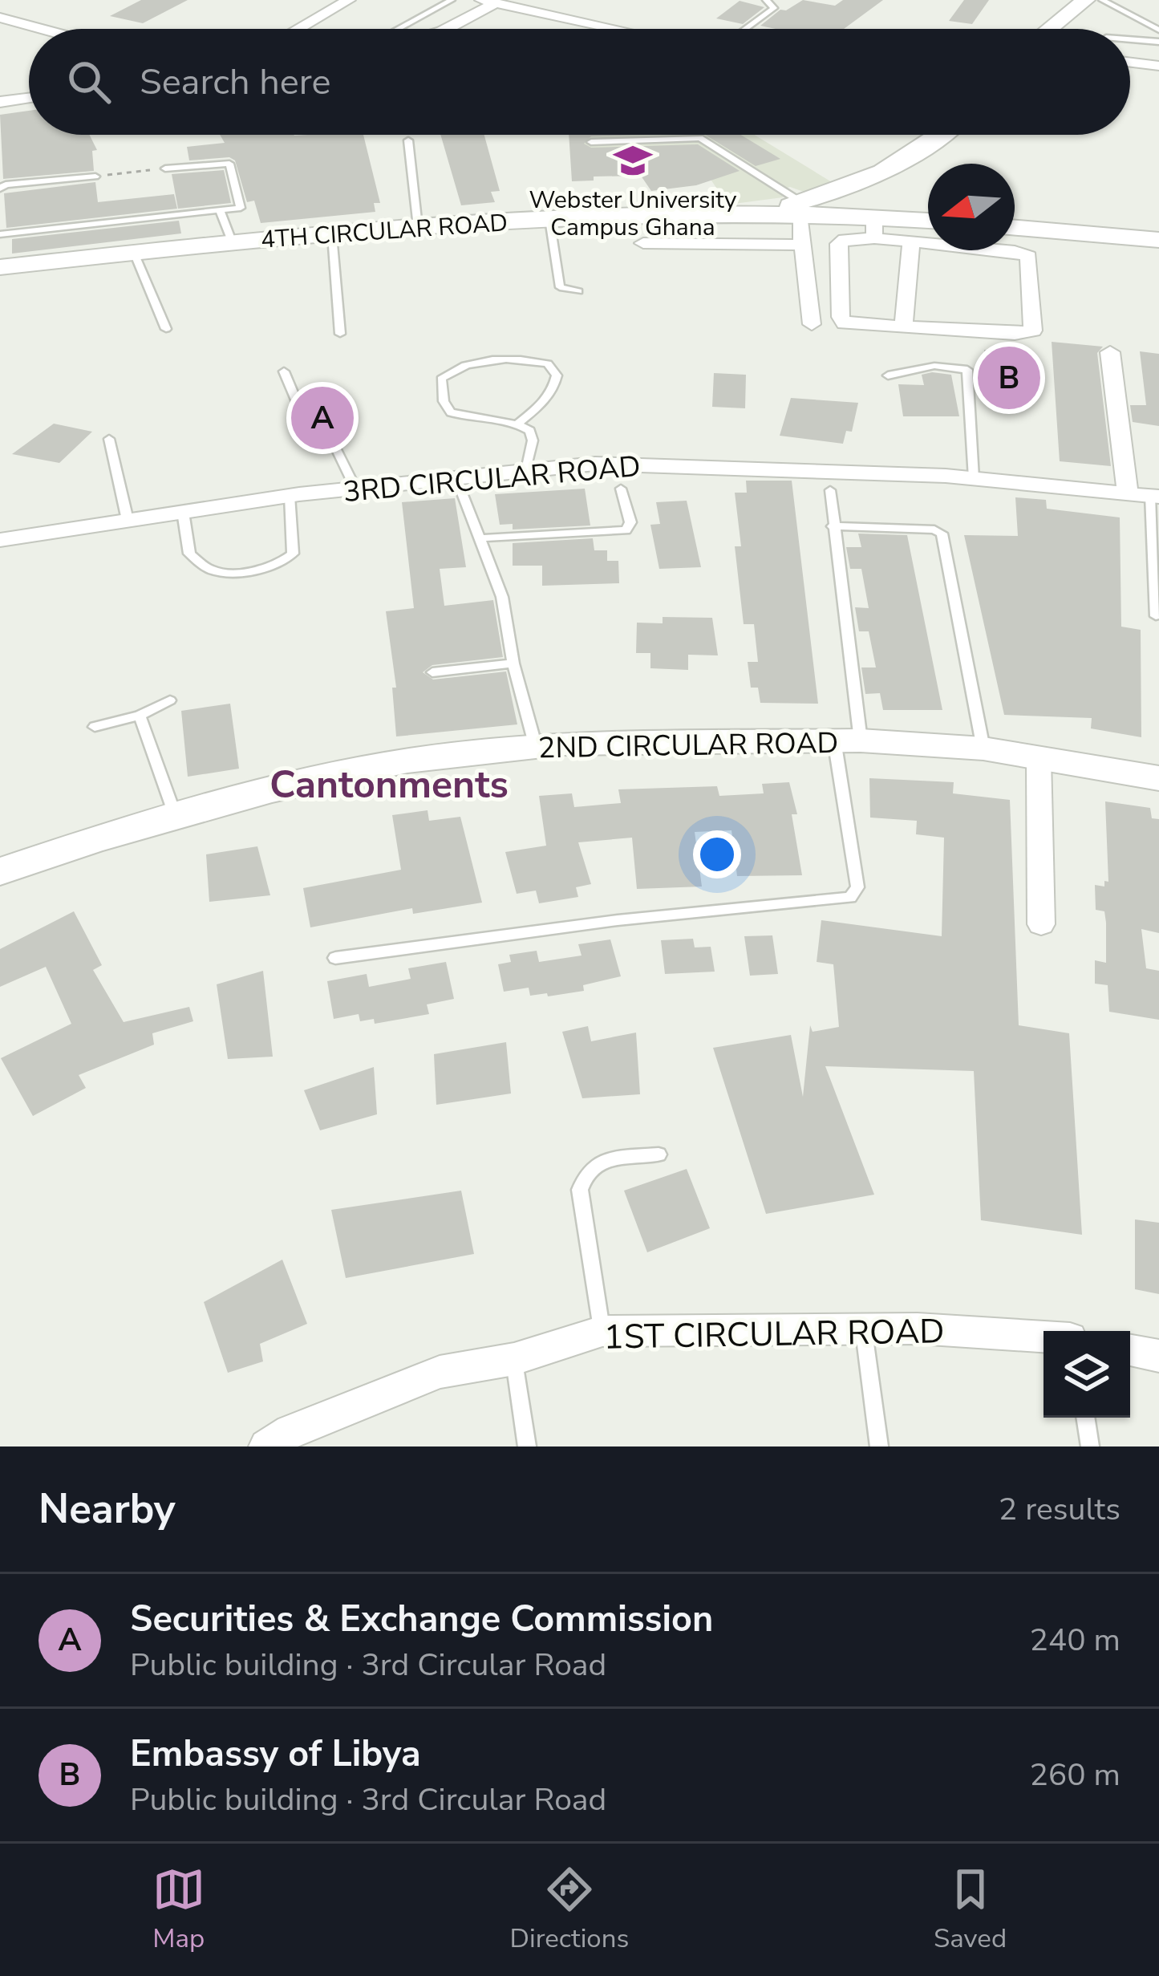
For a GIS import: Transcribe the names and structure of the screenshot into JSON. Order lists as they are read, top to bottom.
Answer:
{
  "streets": {
    "street": [
      "4TH CIRCULAR ROAD",
      "3RD CIRCULAR ROAD",
      "2ND CIRCULAR ROAD",
      "1ST CIRCULAR ROAD"
    ]
  },
  "districts": ["Cantonments"],
  "places": {
    "school or university": ["Webster University Campus Ghana"]
  },
  "north": "left",
  "page": {
    "search": "Search here",
    "pins": ["B", "A"],
    "heading": ["Nearby", "2 results"],
    "list": [
      {
        "mark": "A",
        "name": "Securities & Exchange Commission",
        "note": "Public building · 3rd Circular Road",
        "value": "240 m"
      },
      {
        "mark": "B",
        "name": "Embassy of Libya",
        "note": "Public building · 3rd Circular Road",
        "value": "260 m"
      }
    ],
    "nav": ["Map", "Directions", "Saved"]
  }
}
